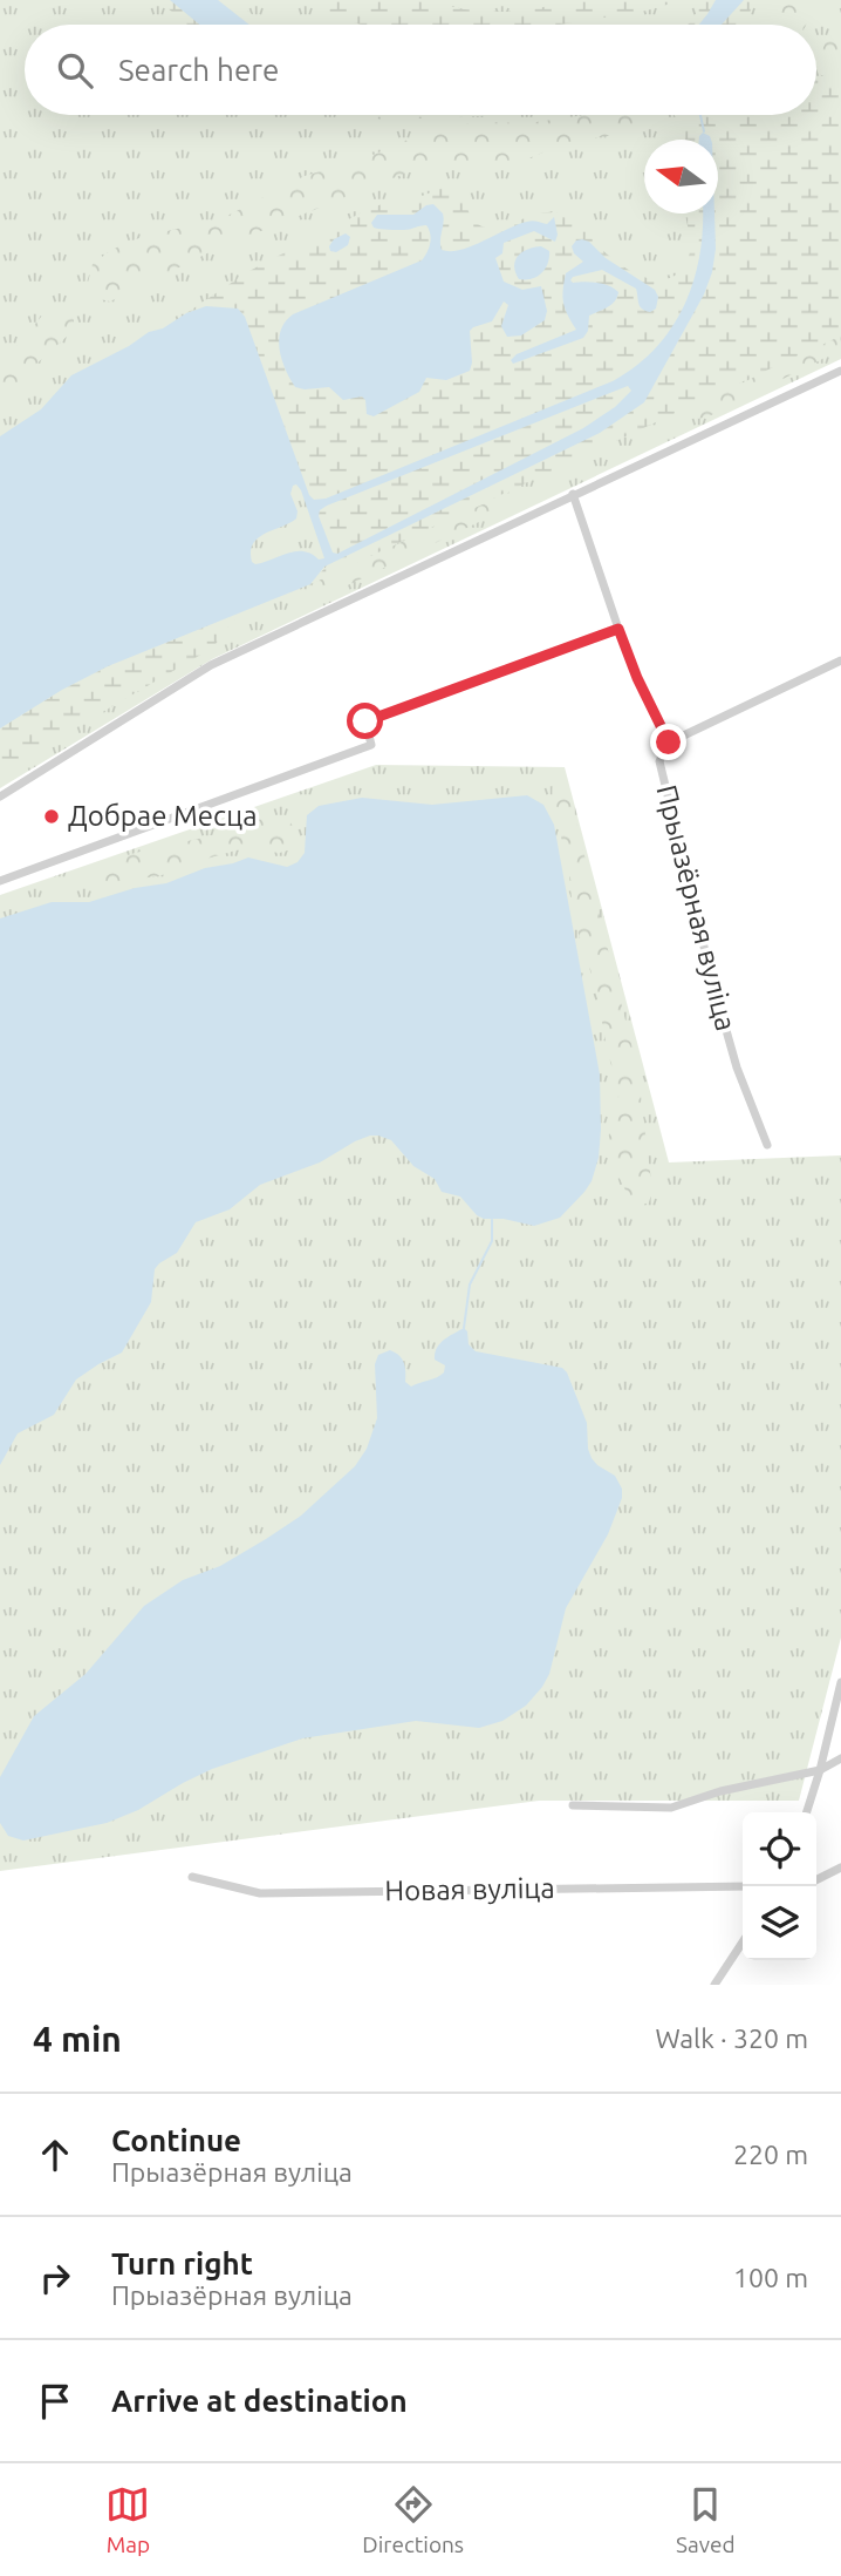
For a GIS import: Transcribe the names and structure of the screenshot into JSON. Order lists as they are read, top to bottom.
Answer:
{
  "streets": {
    "street": ["Прыазёрная вуліца", "Новая вуліца"]
  },
  "places": ["Добрае Месца"],
  "north": "left",
  "page": {
    "search": "Search here",
    "heading": ["4 min", "Walk · 320 m"],
    "list": [
      ["Continue", "Прыазёрная вуліца", "220 m"],
      ["Turn right", "Прыазёрная вуліца", "100 m"],
      "Arrive at destination"
    ],
    "nav": ["Map", "Directions", "Saved"]
  }
}
